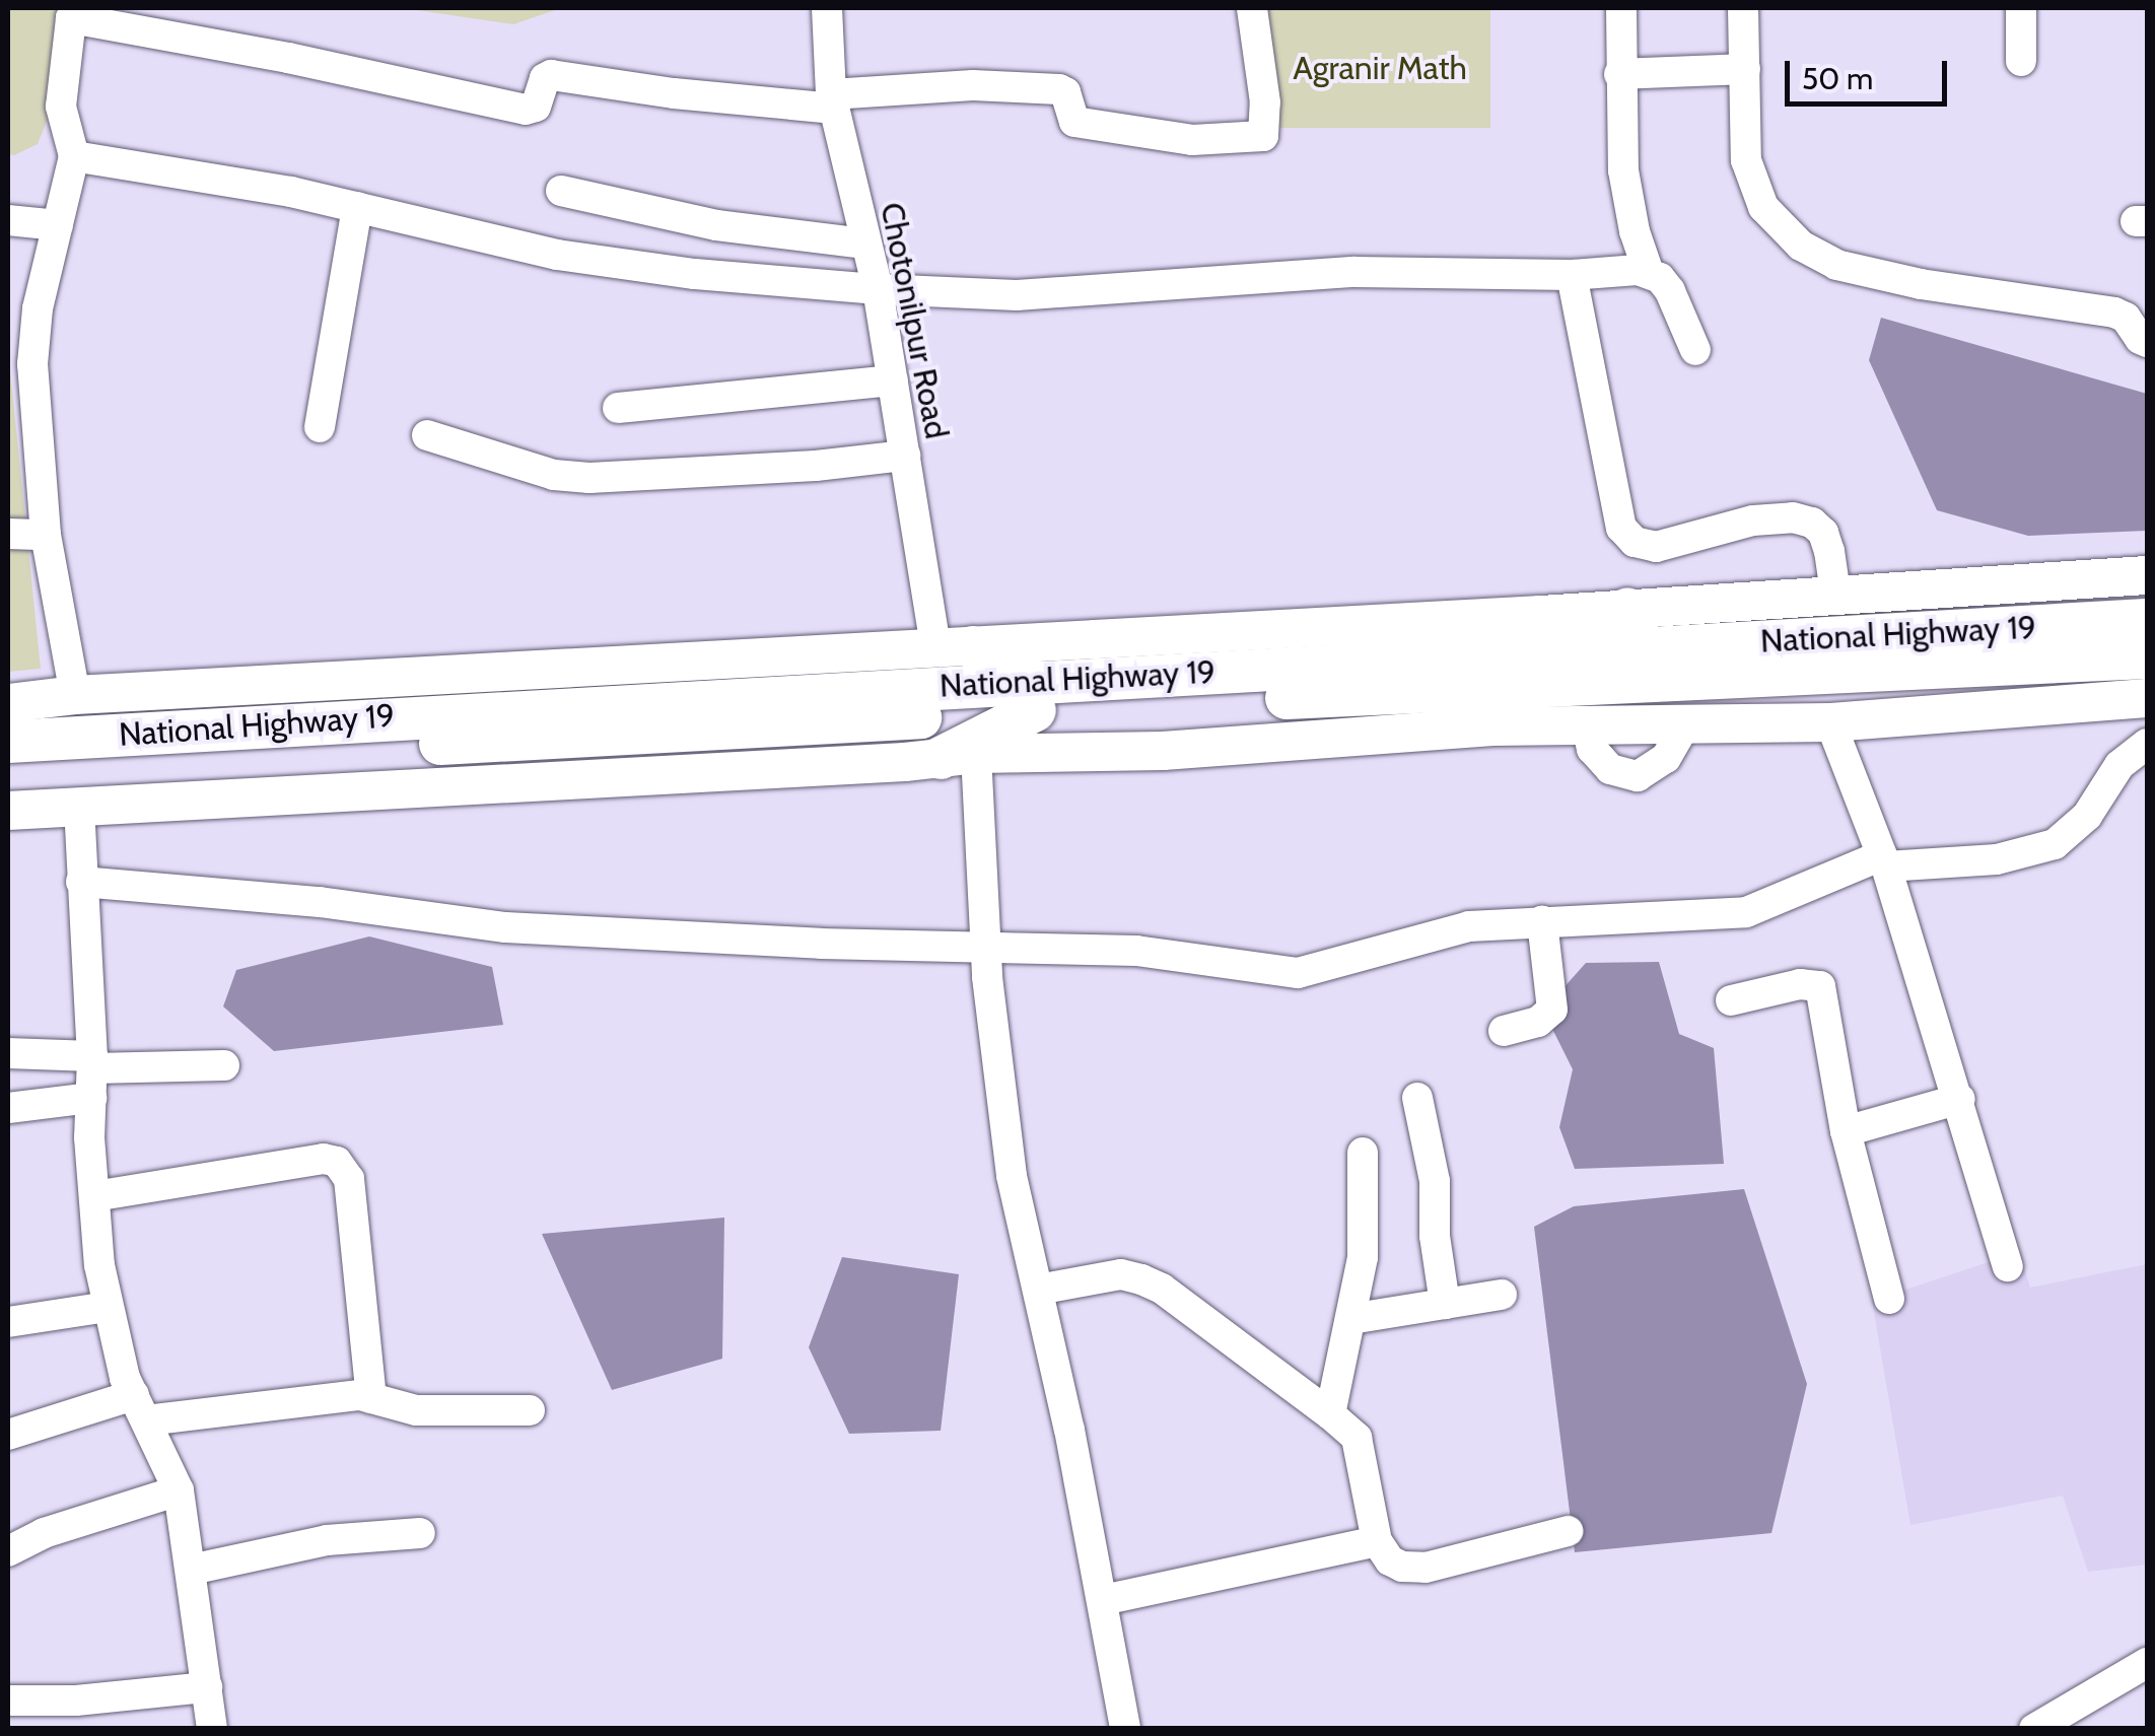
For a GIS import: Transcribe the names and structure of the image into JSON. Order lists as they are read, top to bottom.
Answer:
{
  "streets": {
    "highway": ["National Highway 19"],
    "street": ["Chotonilpur Road"]
  },
  "parks": ["Agranir Math"],
  "scale_bar": "50 m"
}
